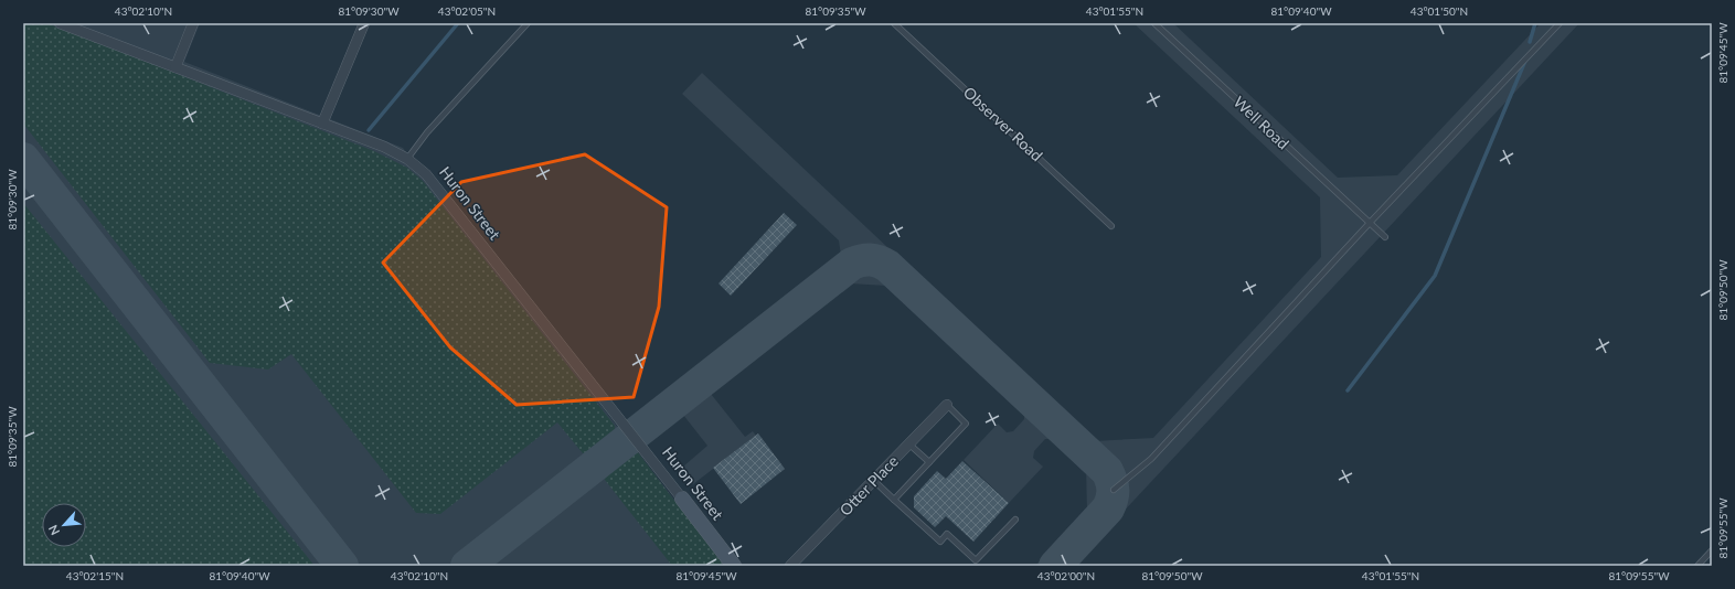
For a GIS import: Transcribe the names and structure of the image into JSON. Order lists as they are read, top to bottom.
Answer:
{
  "streets": {
    "street": ["Huron Street", "Otter Place"],
    "lane": ["Well Road", "Observer Road"]
  },
  "north": "bottom left",
  "coordinates": [
    "43°02'10\"N",
    "81°09'30\"W",
    "43°02'05\"N",
    "81°09'35\"W",
    "43°01'55\"N",
    "81°09'40\"W",
    "43°01'50\"N",
    "81°09'45\"W",
    "81°09'50\"W",
    "81°09'55\"W",
    "43°02'15\"N",
    "43°02'00\"N"
  ]
}
